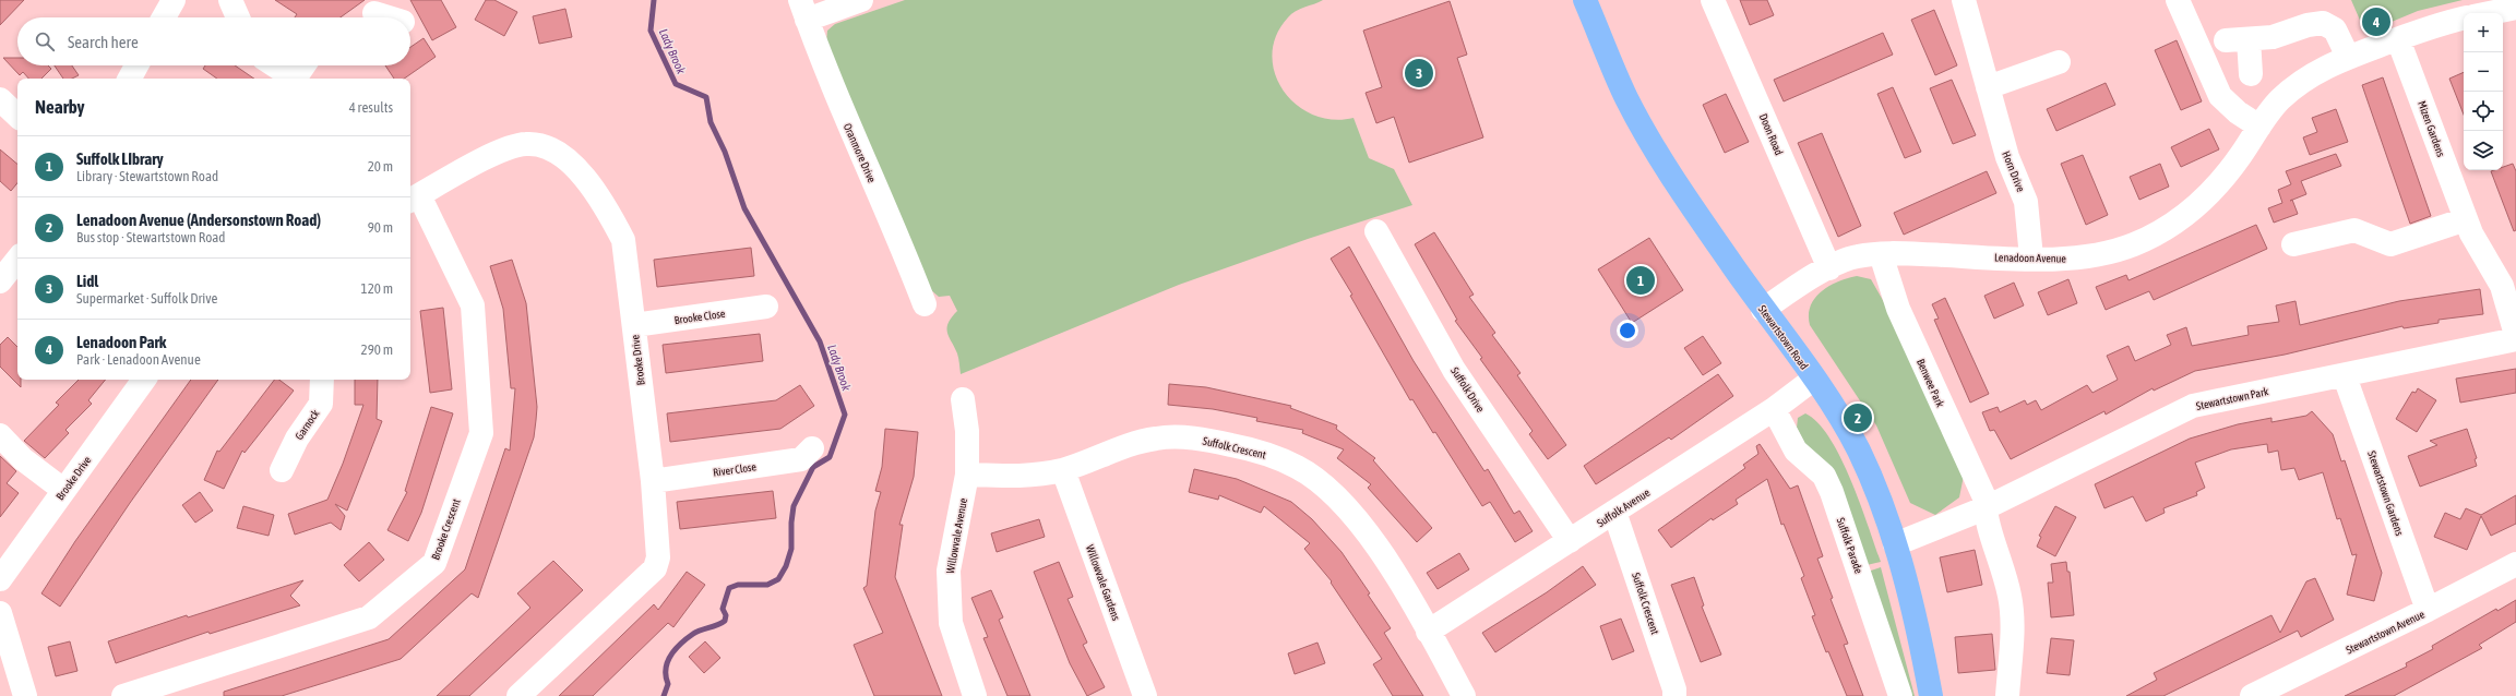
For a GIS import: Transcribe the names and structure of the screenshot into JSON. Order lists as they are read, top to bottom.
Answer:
{
  "streets": {
    "main road": ["Stewartstown Road"],
    "street": [
      "Mizen Gardens",
      "Doon Road",
      "Oranmore Drive",
      "Horn Drive",
      "Lenadoon Avenue",
      "Brooke Close",
      "Brooke Drive",
      "Benwee Park",
      "Suffolk Drive",
      "Stewartstown Park",
      "Garnock",
      "Suffolk Crescent",
      "River Close",
      "Stewartstown Gardens",
      "Suffolk Avenue",
      "Brooke Crescent",
      "Willowvale Avenue",
      "Suffolk Parade",
      "Willowvale Gardens",
      "Stewartstown Avenue"
    ]
  },
  "crossings": [
    ["Mizen Gardens", "Lenadoon Avenue"],
    ["Doon Road", "Lenadoon Avenue"],
    ["Horn Drive", "Lenadoon Avenue"],
    ["Lenadoon Avenue", "Stewartstown Road"],
    ["Lenadoon Avenue", "Benwee Park"],
    ["Brooke Close", "Brooke Drive"],
    ["Stewartstown Road", "Stewartstown Park"],
    ["Stewartstown Road", "Suffolk Avenue"],
    ["Brooke Drive", "River Close"],
    ["Brooke Drive", "Brooke Crescent"],
    ["Benwee Park", "Stewartstown Park"],
    ["Suffolk Drive", "Suffolk Avenue"],
    ["Stewartstown Park", "Stewartstown Gardens"],
    ["Suffolk Crescent", "Suffolk Avenue"],
    ["Suffolk Crescent", "Willowvale Avenue"],
    ["Suffolk Crescent", "Willowvale Gardens"],
    ["Stewartstown Gardens", "Stewartstown Avenue"],
    ["Suffolk Avenue", "Suffolk Parade"]
  ],
  "water": ["Lady Brook"],
  "page": {
    "pins": [
      "4",
      "3",
      "1",
      "2"
    ],
    "map_buttons": ["+", "−"],
    "search": "Search here",
    "heading": ["Nearby", "4 results"],
    "list": [
      {
        "mark": "1",
        "name": "Suffolk LIbrary",
        "note": "Library · Stewartstown Road",
        "value": "20 m"
      },
      {
        "mark": "2",
        "name": "Lenadoon Avenue (Andersonstown Road)",
        "note": "Bus stop · Stewartstown Road",
        "value": "90 m"
      },
      {
        "mark": "3",
        "name": "Lidl",
        "note": "Supermarket · Suffolk Drive",
        "value": "120 m"
      },
      {
        "mark": "4",
        "name": "Lenadoon Park",
        "note": "Park · Lenadoon Avenue",
        "value": "290 m"
      }
    ]
  }
}
